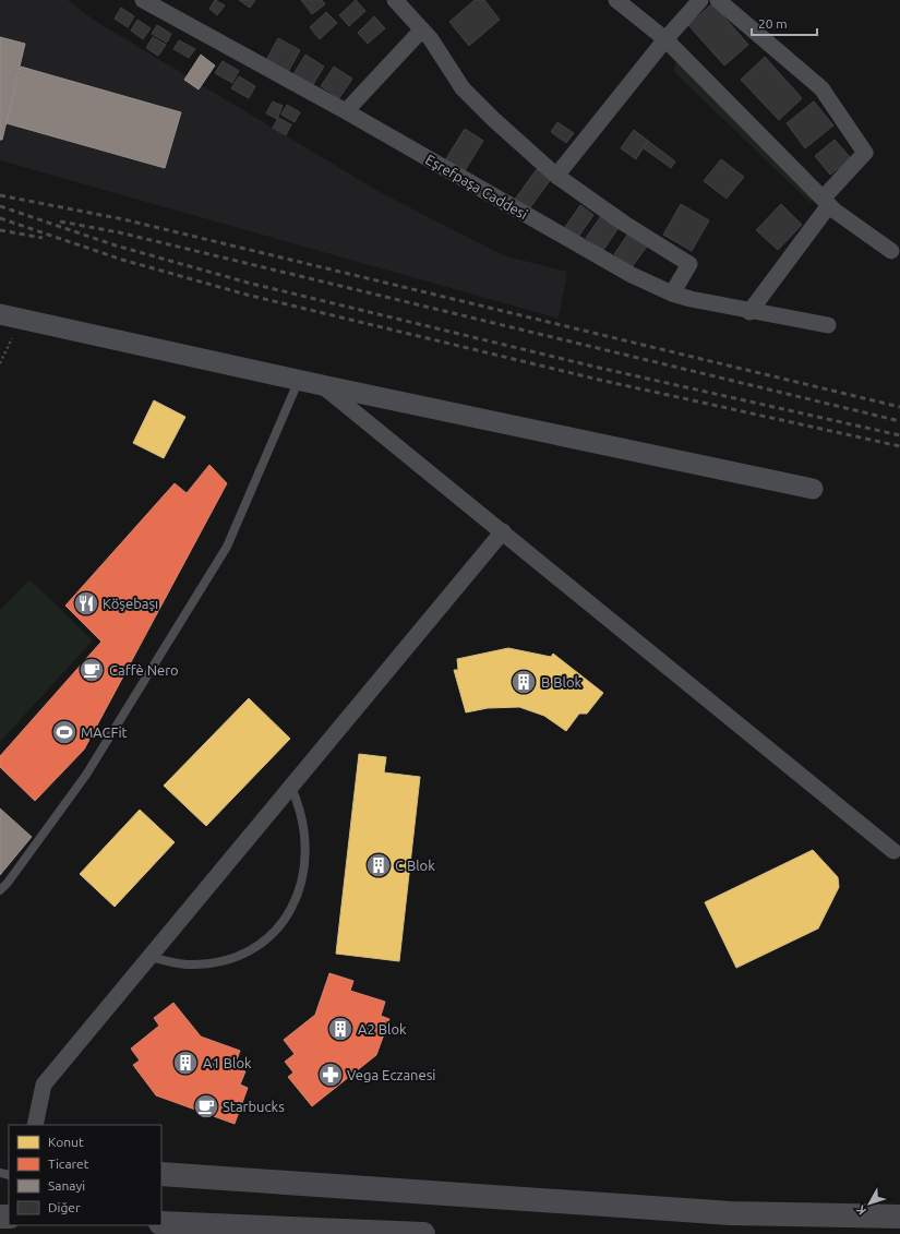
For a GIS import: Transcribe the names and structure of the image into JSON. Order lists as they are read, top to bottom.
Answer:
{
  "streets": {
    "street": ["Eşrefpaşa Caddesi"]
  },
  "places": {
    "restaurant": ["Köşebaşı"],
    "cafe": ["Caffè Nero", "Starbucks"],
    "building": [
      "B Blok",
      "C Blok",
      "A2 Blok",
      "A1 Blok"
    ],
    "sports": ["MACFit"],
    "pharmacy": ["Vega Eczanesi"]
  },
  "legend": [
    "Konut",
    "Ticaret",
    "Sanayi",
    "Diğer"
  ],
  "scale_bar": "20 m",
  "north": "bottom left"
}
